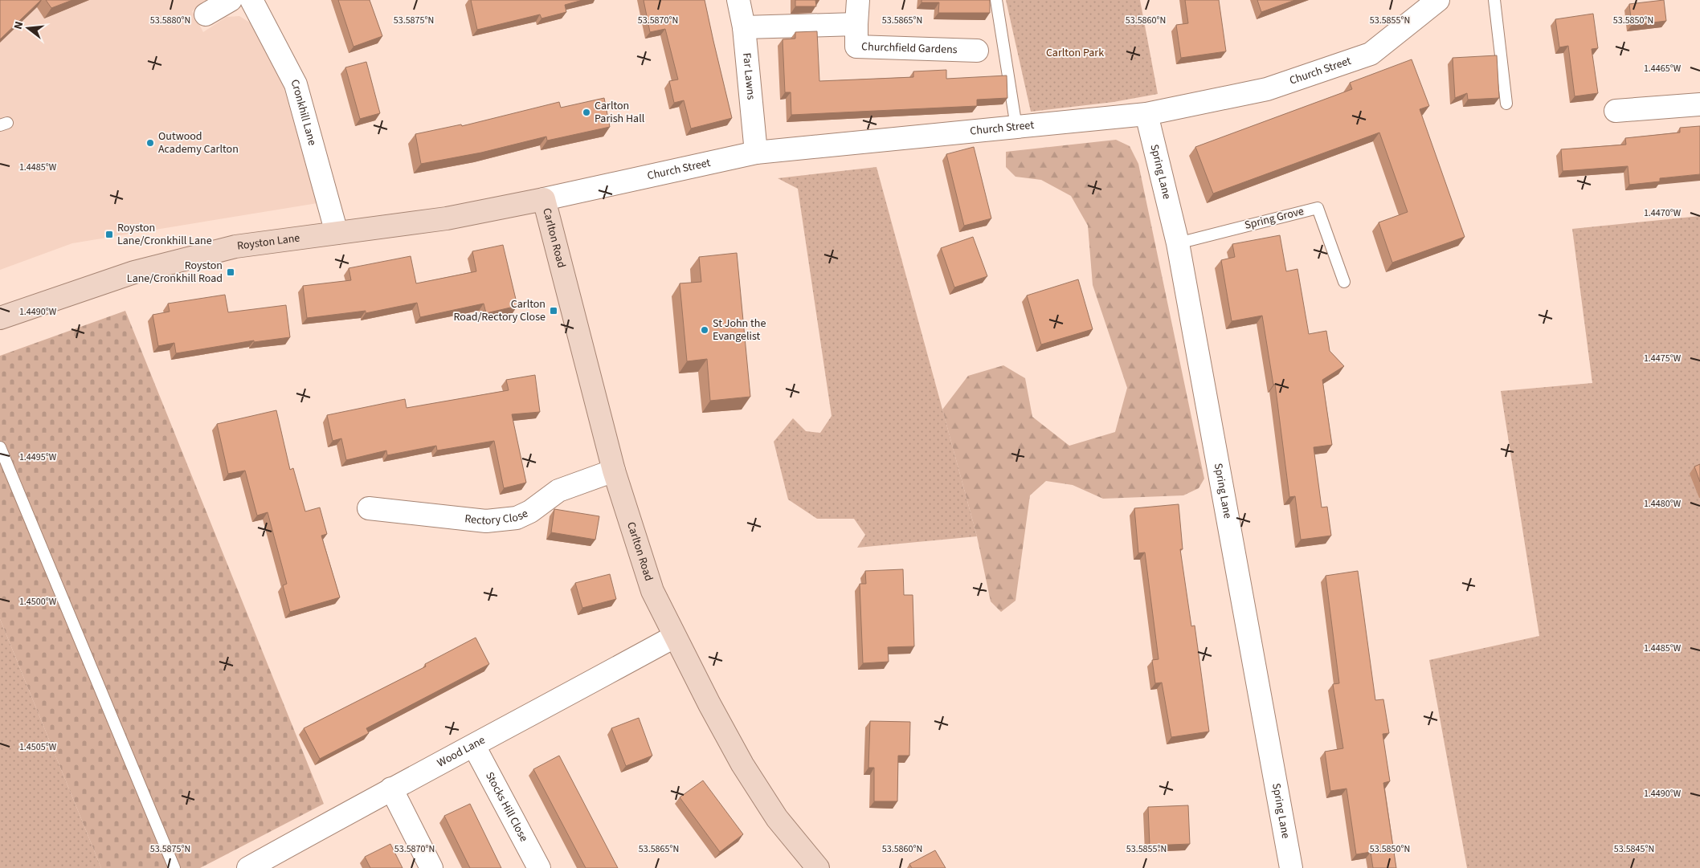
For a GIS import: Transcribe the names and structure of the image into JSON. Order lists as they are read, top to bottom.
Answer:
{
  "streets": {
    "main road": ["Carlton Road", "Royston Lane"],
    "street": [
      "Churchfield Gardens",
      "Church Street",
      "Far Lawns",
      "Cronkhill Lane",
      "Spring Lane",
      "Rectory Close",
      "Wood Lane",
      "Stocks Hill Close"
    ],
    "lane": ["Spring Grove"]
  },
  "crossings": [
    ["Churchfield Gardens", "Far Lawns"],
    ["Church Street", "Far Lawns"],
    ["Church Street", "Spring Lane"],
    ["Church Street", "Carlton Road"],
    ["Church Street", "Royston Lane"],
    ["Cronkhill Lane", "Royston Lane"],
    ["Spring Lane", "Spring Grove"],
    ["Carlton Road", "Royston Lane"],
    ["Carlton Road", "Rectory Close"],
    ["Carlton Road", "Wood Lane"],
    ["Wood Lane", "Stocks Hill Close"]
  ],
  "parks": ["Carlton Park"],
  "places": {
    "other": ["Carlton Parish Hall", "Outwood Academy Carlton", "St John the Evangelist"],
    "transit": ["Royston Lane/Cronkhill Lane", "Royston Lane/Cronkhill Road", "Carlton Road/Rectory Close"]
  },
  "north": "left",
  "coordinates": [
    "53.5880°N",
    "53.5875°N",
    "53.5870°N",
    "53.5865°N",
    "53.5860°N",
    "53.5855°N",
    "53.5850°N",
    "1.4465°W",
    "1.4485°W",
    "1.4470°W",
    "1.4490°W",
    "1.4475°W",
    "1.4495°W",
    "1.4480°W",
    "1.4500°W",
    "1.4505°W",
    "53.5845°N"
  ]
}
